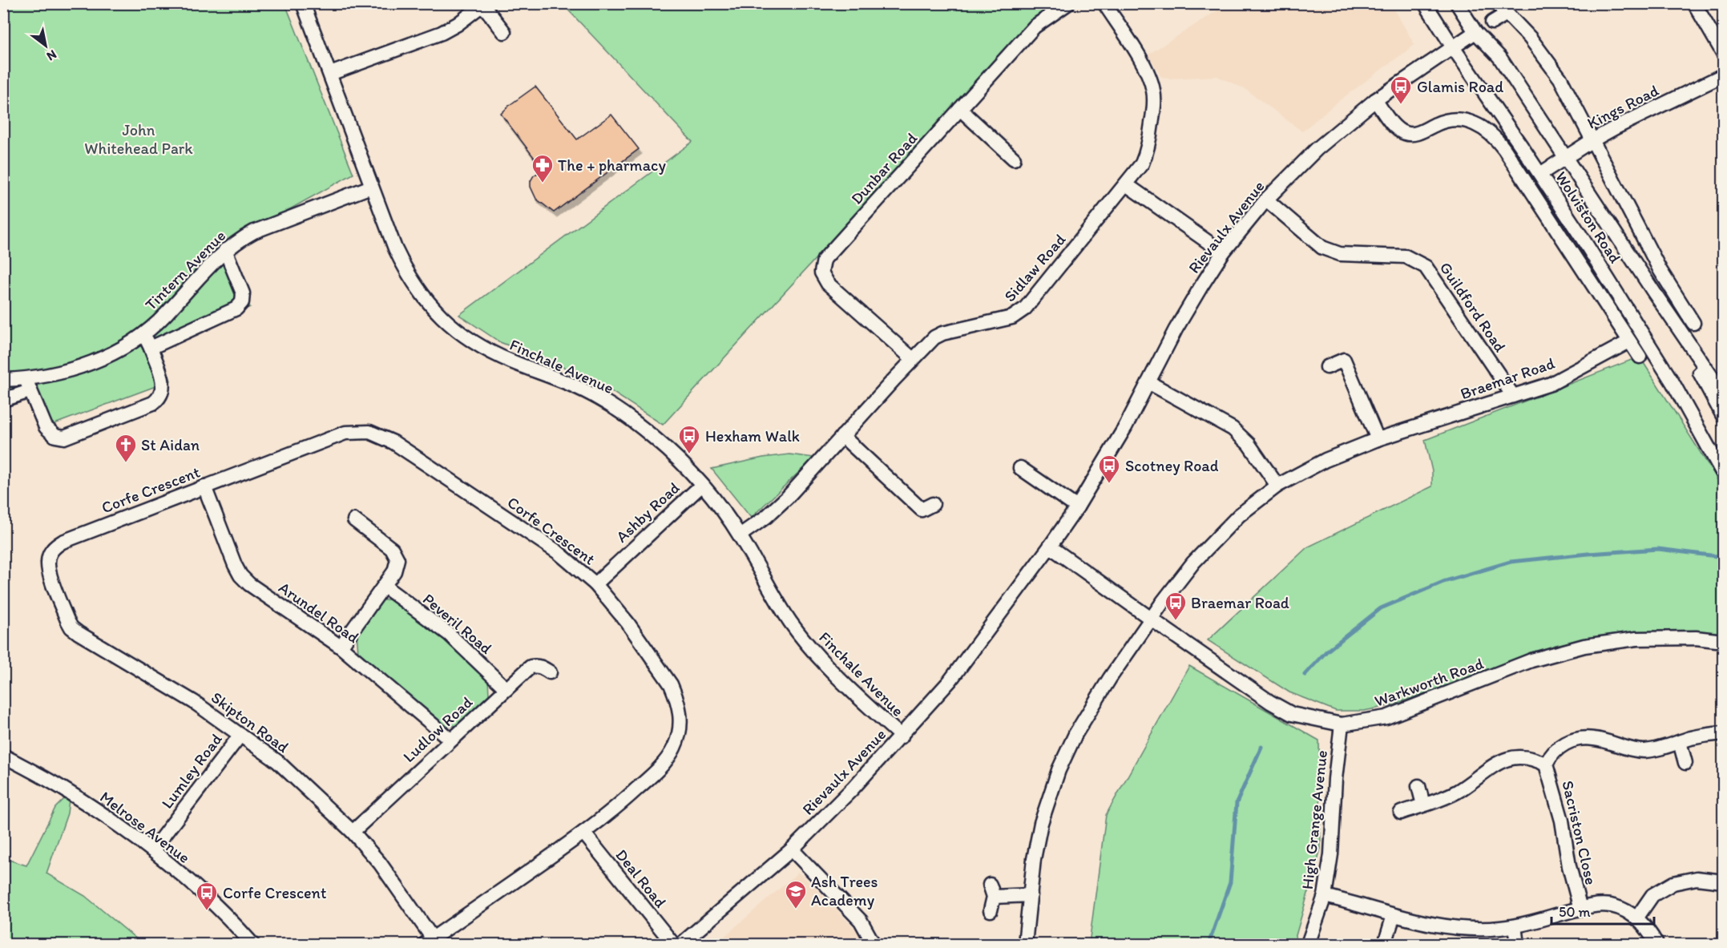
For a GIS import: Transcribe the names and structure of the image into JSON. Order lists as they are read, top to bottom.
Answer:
{
  "streets": {
    "street": [
      "Kings Road",
      "Dunbar Road",
      "Wolviston Road",
      "Rievaulx Avenue",
      "Sidlaw Road",
      "Tintern Avenue",
      "Guildford Road",
      "Finchale Avenue",
      "Braemar Road",
      "Corfe Crescent",
      "Ashby Road",
      "Arundel Road",
      "Peveril Road",
      "Warkworth Road",
      "Skipton Road",
      "Ludlow Road",
      "Lumley Road",
      "High Grange Avenue",
      "Melrose Avenue",
      "Sacriston Close",
      "Deal Road"
    ]
  },
  "crossings": [
    ["Kings Road", "Wolviston Road"],
    ["Dunbar Road", "Sidlaw Road"],
    ["Wolviston Road", "Rievaulx Avenue"],
    ["Rievaulx Avenue", "Guildford Road"],
    ["Rievaulx Avenue", "Finchale Avenue"],
    ["Rievaulx Avenue", "Warkworth Road"],
    ["Sidlaw Road", "Finchale Avenue"],
    ["Tintern Avenue", "Finchale Avenue"],
    ["Guildford Road", "Braemar Road"],
    ["Finchale Avenue", "Ashby Road"],
    ["Braemar Road", "Warkworth Road"],
    ["Corfe Crescent", "Ashby Road"],
    ["Corfe Crescent", "Arundel Road"],
    ["Corfe Crescent", "Skipton Road"],
    ["Corfe Crescent", "Deal Road"],
    ["Arundel Road", "Ludlow Road"],
    ["Peveril Road", "Ludlow Road"],
    ["Warkworth Road", "High Grange Avenue"],
    ["Skipton Road", "Ludlow Road"],
    ["Skipton Road", "Lumley Road"],
    ["Lumley Road", "Melrose Avenue"]
  ],
  "parks": ["John Whitehead Park"],
  "places": {
    "bus stop": [
      "Glamis Road",
      "Hexham Walk",
      "Scotney Road",
      "Braemar Road",
      "Corfe Crescent"
    ],
    "pharmacy": ["The + pharmacy"],
    "church": ["St Aidan"],
    "school or university": ["Ash Trees Academy"]
  },
  "scale_bar": "50 m",
  "north": "bottom right"
}
